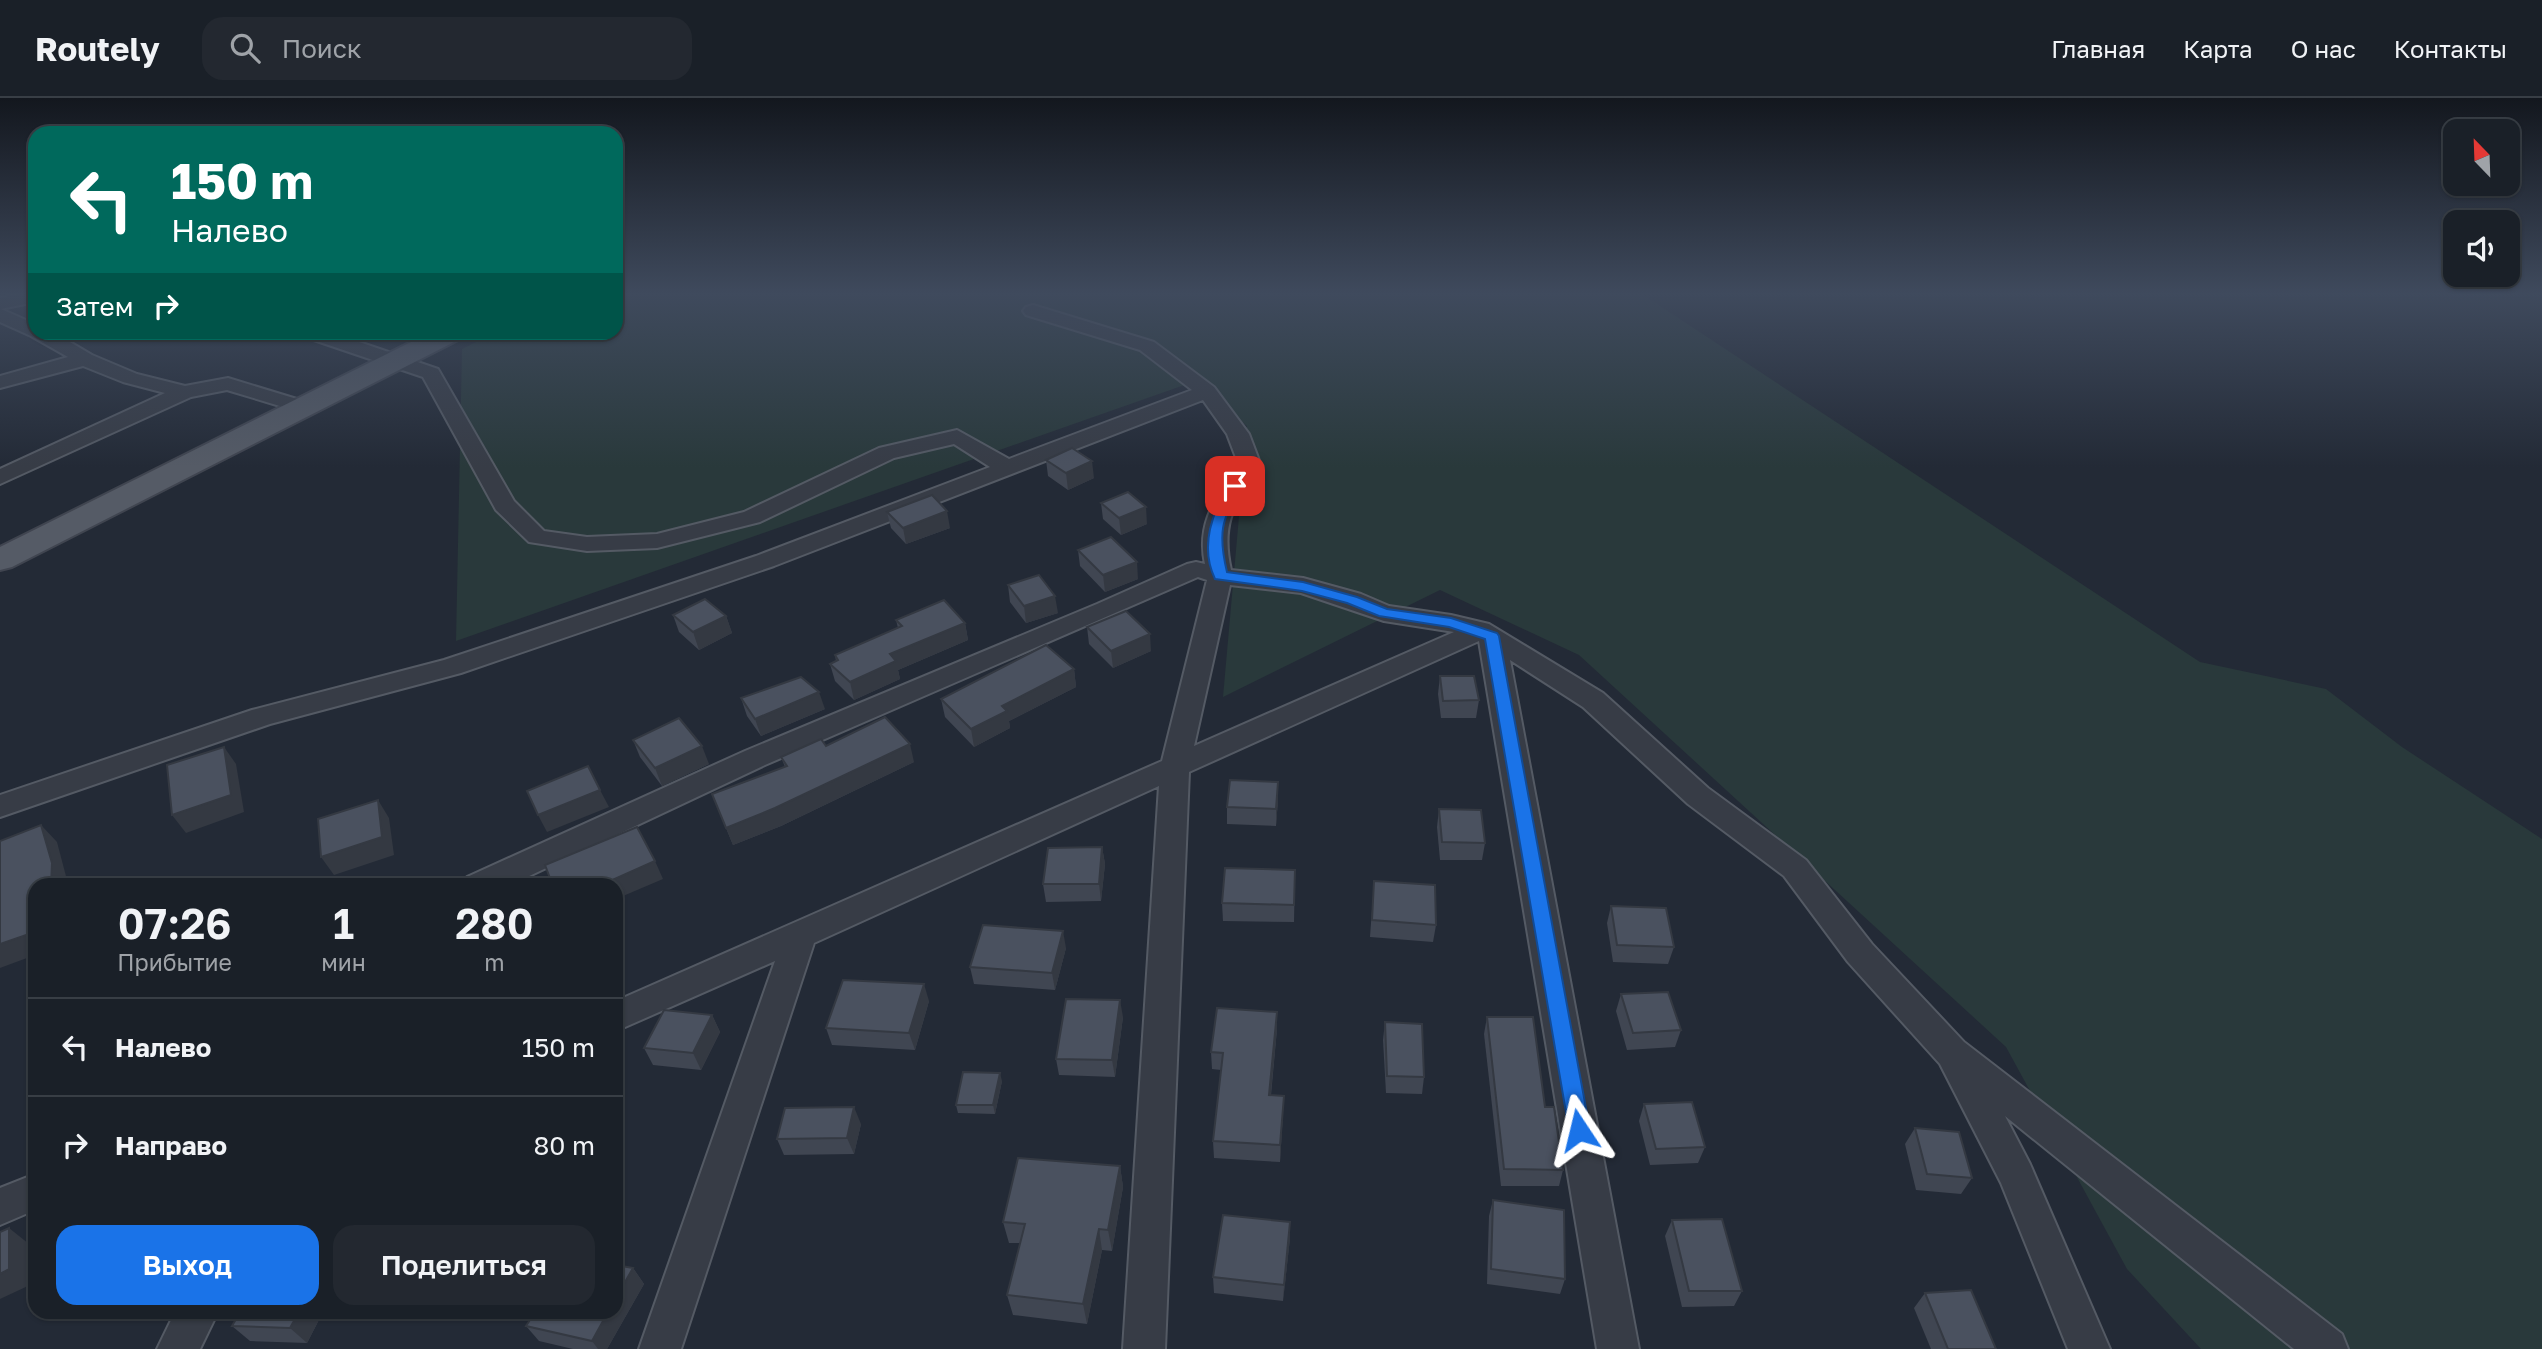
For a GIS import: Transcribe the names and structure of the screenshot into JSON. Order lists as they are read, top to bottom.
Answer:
{
  "north": "top left",
  "page": {
    "header": "Routely",
    "search": "Поиск",
    "nav": [
      "Главная",
      "Карта",
      "О нас",
      "Контакты"
    ],
    "turn": ["150 m", "Налево"],
    "then": "Затем",
    "eta": [
      "07:26",
      "Прибытие",
      "1",
      "мин",
      "280",
      "m"
    ],
    "list": [
      {
        "name": "Налево",
        "value": "150 m"
      },
      {
        "name": "Направо",
        "value": "80 m"
      }
    ],
    "buttons": ["Выход", "Поделиться"]
  }
}
